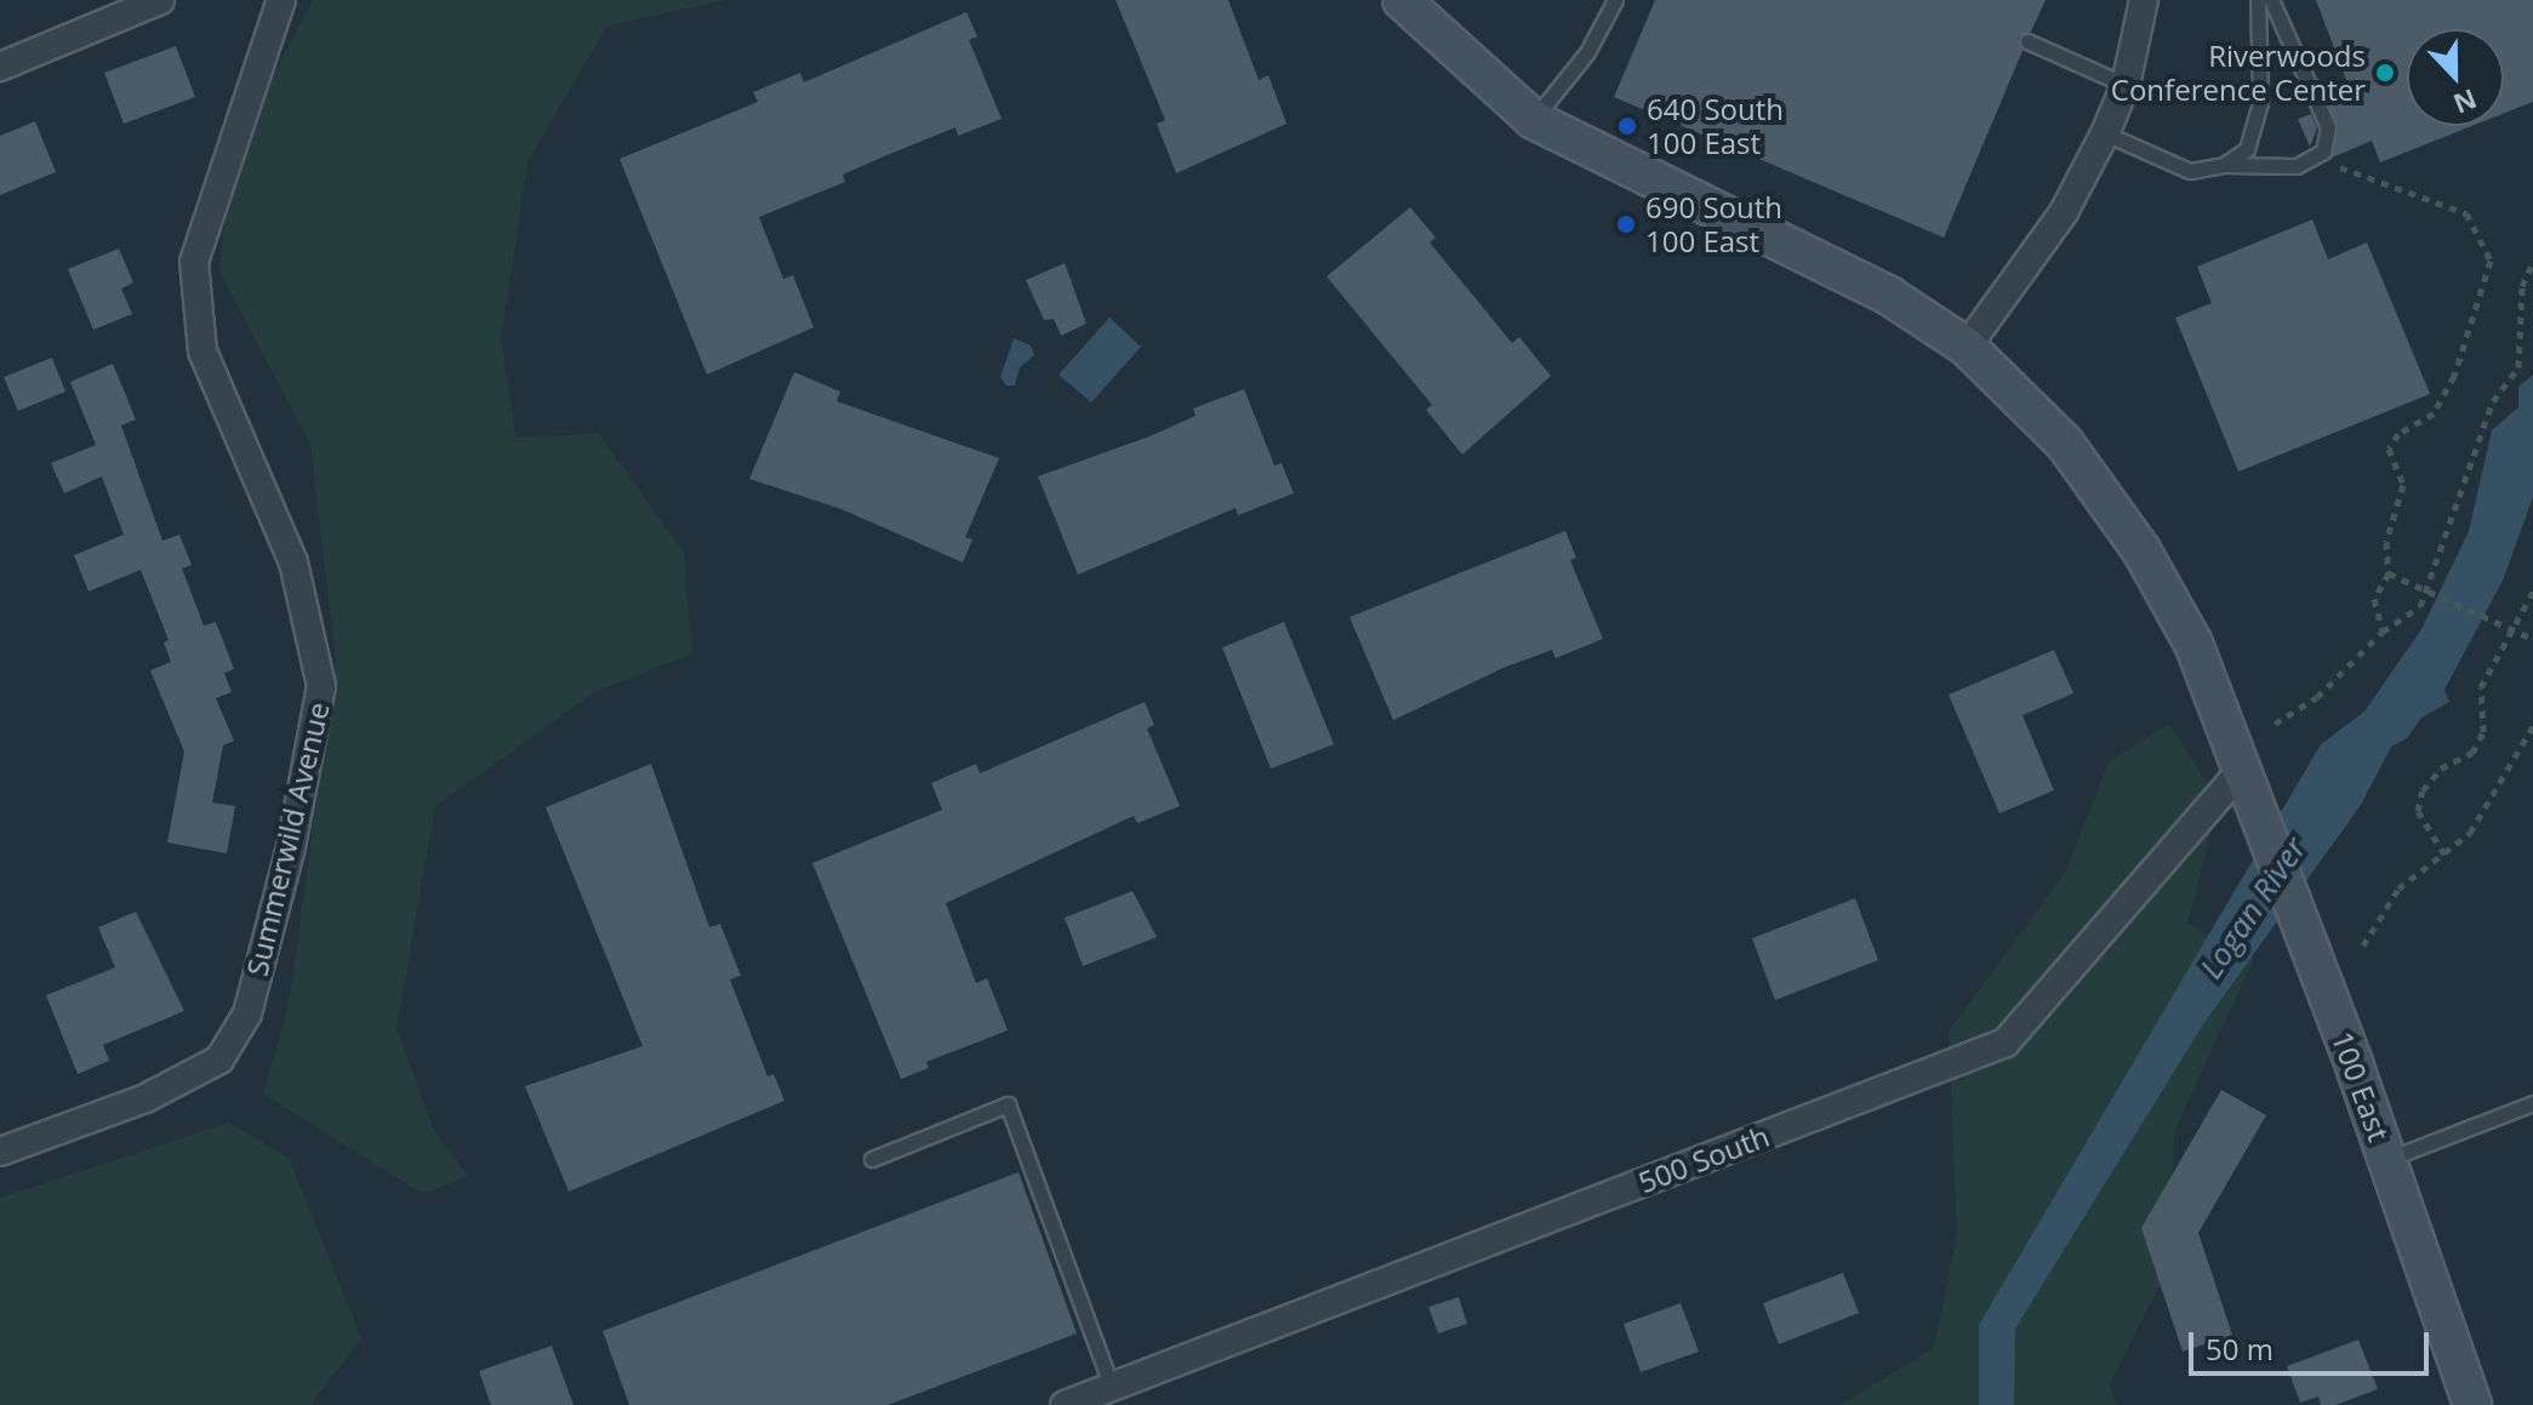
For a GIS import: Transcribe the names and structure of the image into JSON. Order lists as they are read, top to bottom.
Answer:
{
  "streets": {
    "main road": ["100 East"],
    "street": ["Summerwild Avenue", "500 South"]
  },
  "crossings": [
    ["100 East", "500 South"]
  ],
  "water": ["Logan River"],
  "places": ["Riverwoods Conference Center", "640 South 100 East", "690 South 100 East"],
  "scale_bar": "50 m",
  "north": "bottom"
}
